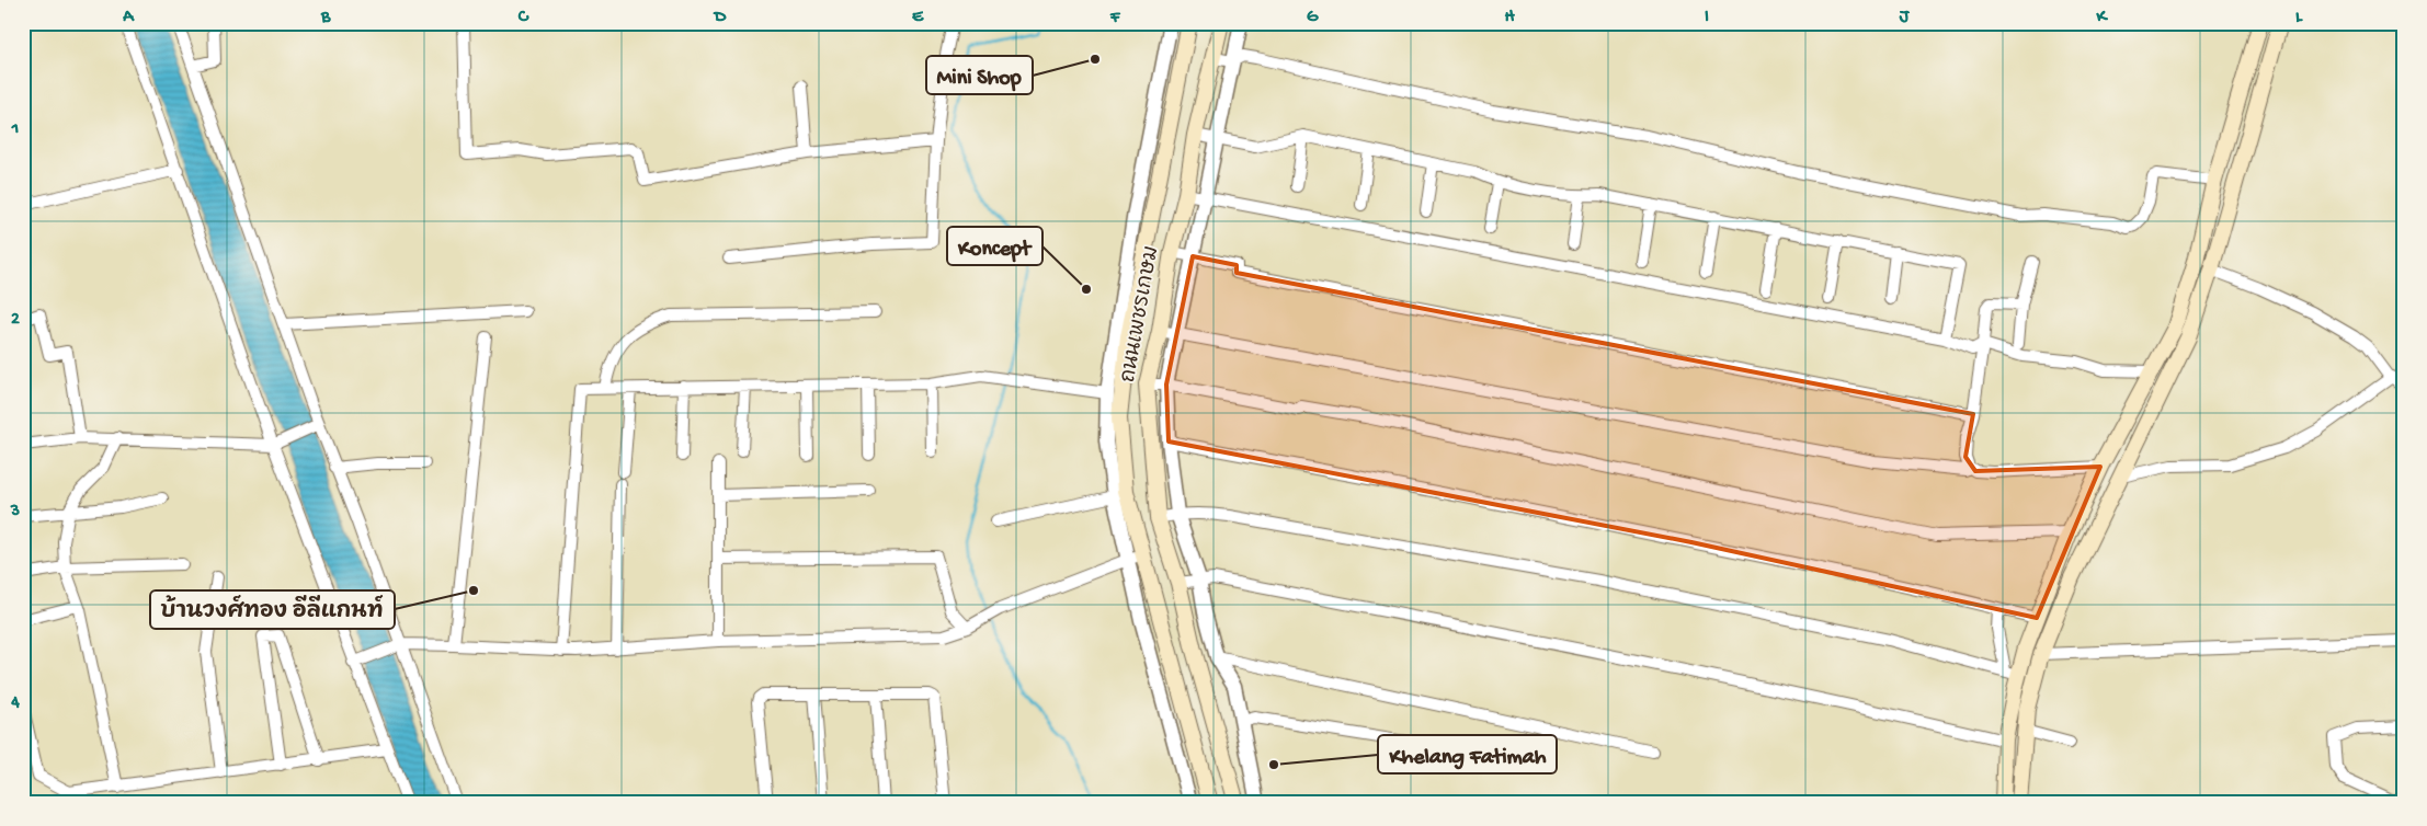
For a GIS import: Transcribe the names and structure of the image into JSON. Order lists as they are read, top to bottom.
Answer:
{
  "streets": {
    "main road": ["ถนนเพชรเกษม"]
  },
  "places": [
    "Mini Shop",
    "Koncept",
    "บ้านวงศ์ทอง อีลีแกนท์",
    "Khelang Fatimah"
  ],
  "grid": {
    "columns": [
      "A",
      "B",
      "C",
      "D",
      "E",
      "F",
      "G",
      "H",
      "I",
      "J",
      "K",
      "L"
    ],
    "rows": [
      "1",
      "2",
      "3",
      "4"
    ]
  }
}
